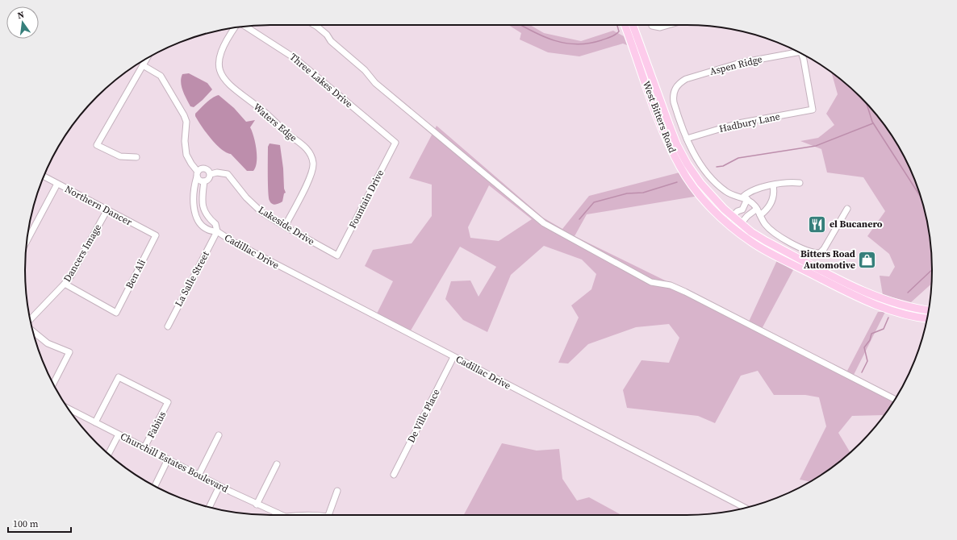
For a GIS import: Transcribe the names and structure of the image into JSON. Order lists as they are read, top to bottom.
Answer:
{
  "streets": {
    "main road": ["West Bitters Road"],
    "street": [
      "Aspen Ridge",
      "Three Lakes Drive",
      "Waters Edge",
      "Hadbury Lane",
      "Fountain Drive",
      "Northern Dancer",
      "Lakeside Drive",
      "Cadillac Drive",
      "Dancers Image",
      "Ben Ali",
      "La Salle Street",
      "De Ville Place",
      "Fabius",
      "Churchill Estates Boulevard"
    ]
  },
  "crossings": [
    ["Aspen Ridge", "Hadbury Lane"],
    ["Three Lakes Drive", "Fountain Drive"],
    ["Waters Edge", "Lakeside Drive"],
    ["Fountain Drive", "Lakeside Drive"],
    ["Northern Dancer", "Dancers Image"],
    ["Northern Dancer", "Ben Ali"],
    ["Cadillac Drive", "La Salle Street"],
    ["Cadillac Drive", "De Ville Place"],
    ["Dancers Image", "Ben Ali"],
    ["Fabius", "Churchill Estates Boulevard"]
  ],
  "places": {
    "restaurant": ["el Bucanero"],
    "shop": ["Bitters Road Automotive"]
  },
  "scale_bar": "100 m",
  "north": "top"
}
